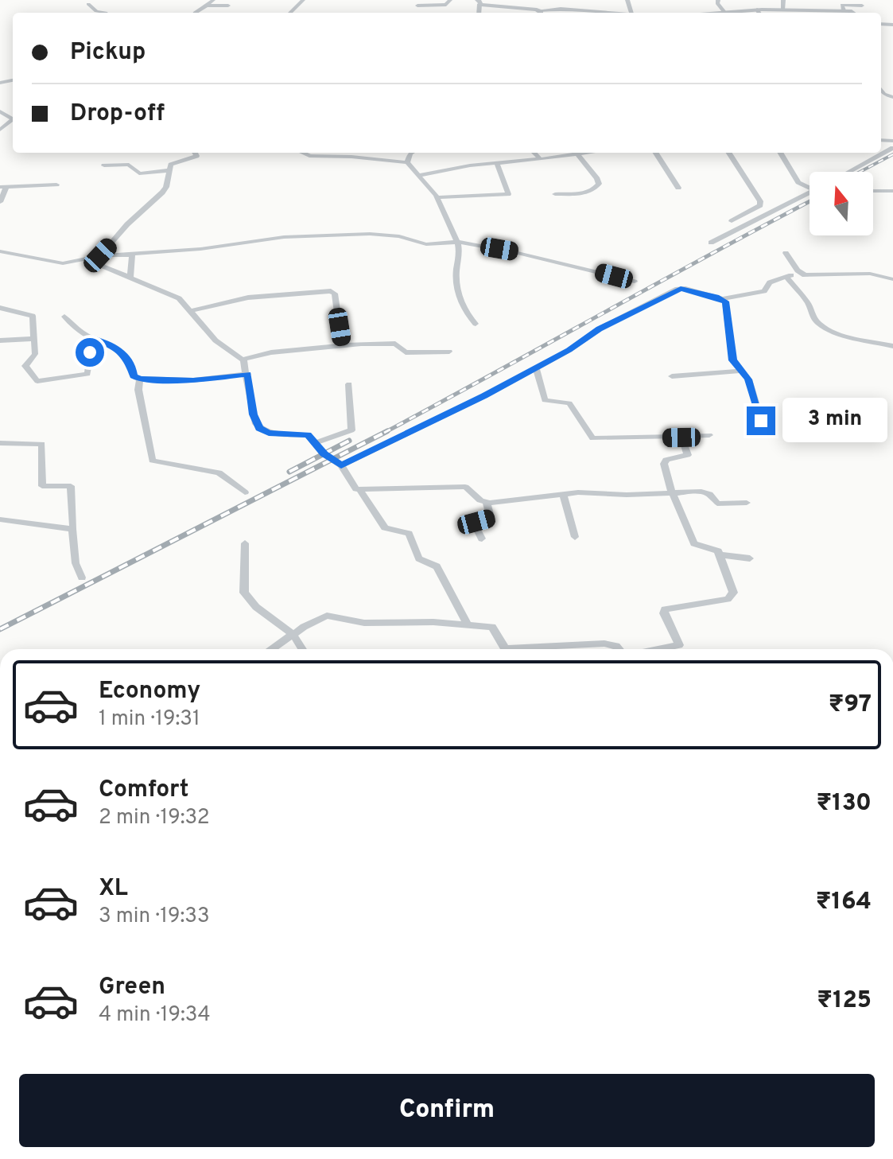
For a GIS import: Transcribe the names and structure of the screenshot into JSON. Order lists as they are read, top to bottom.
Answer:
{
  "north": "top",
  "page": {
    "banner": ["Pickup", "Drop-off"],
    "bubble": "3 min",
    "list": [
      {
        "name": "Economy",
        "note": "1 min · 19:31",
        "value": "₹97"
      },
      {
        "name": "Comfort",
        "note": "2 min · 19:32",
        "value": "₹130"
      },
      {
        "name": "XL",
        "note": "3 min · 19:33",
        "value": "₹164"
      },
      {
        "name": "Green",
        "note": "4 min · 19:34",
        "value": "₹125"
      }
    ],
    "buttons": "Confirm"
  }
}
